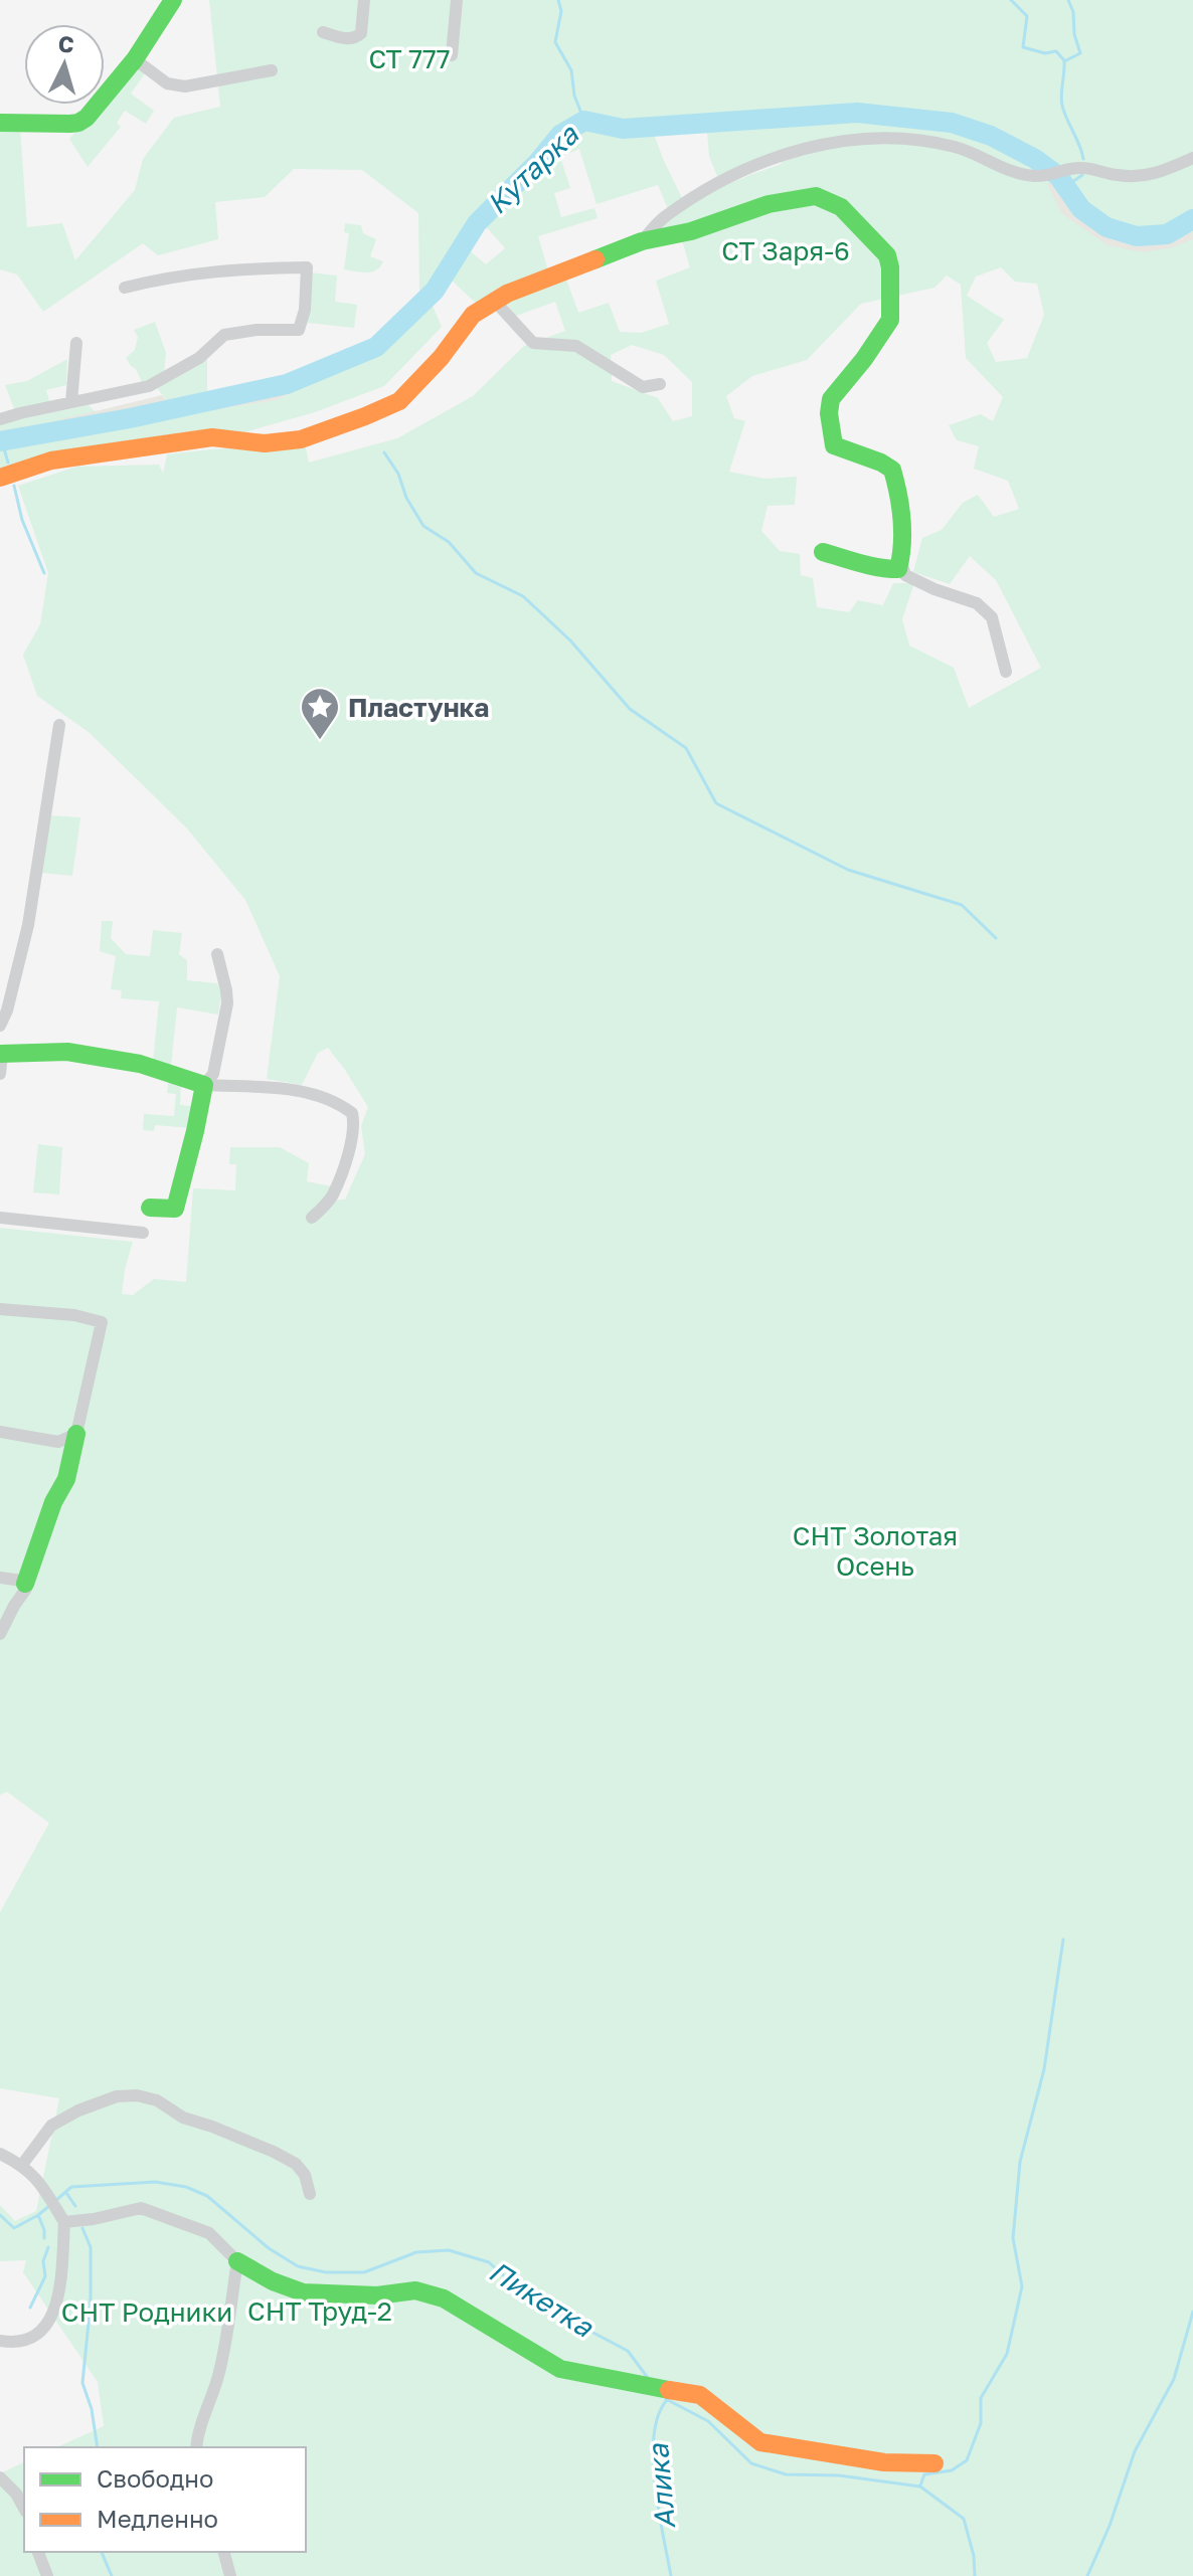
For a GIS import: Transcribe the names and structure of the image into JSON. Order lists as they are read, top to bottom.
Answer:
{
  "water": ["Кутарка", "Пикетка", "Алика"],
  "parks": [
    "СТ 777",
    "СТ Заря-6",
    "СНТ Золотая Осень",
    "СНТ Труд-2",
    "СНТ Родники"
  ],
  "places": {
    "place": ["Пластунка"]
  },
  "legend": ["Свободно", "Медленно"],
  "north": "top"
}
